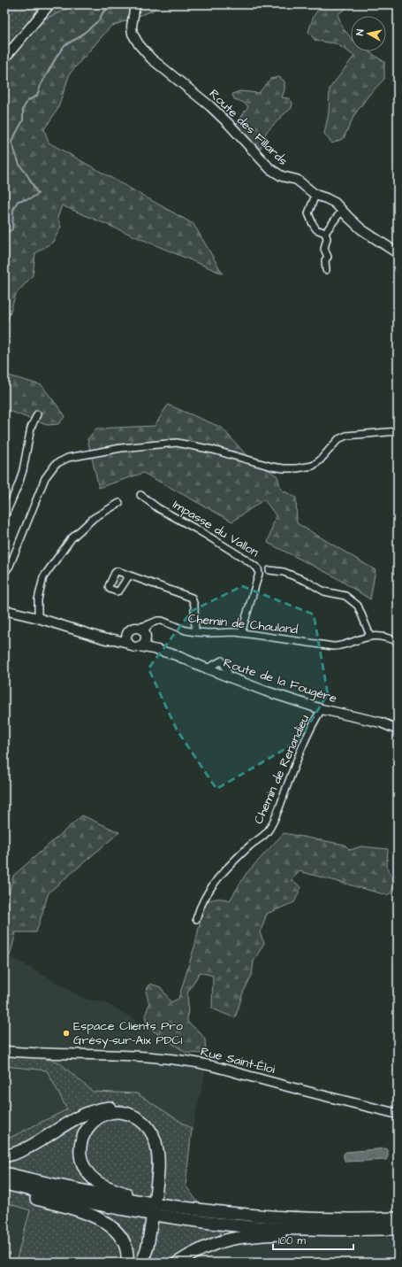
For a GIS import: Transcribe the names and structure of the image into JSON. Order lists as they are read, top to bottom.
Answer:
{
  "streets": {
    "street": [
      "Route des Fillards",
      "Impasse du Vallon",
      "Chemin de Chauland",
      "Route de la Fougère",
      "Chemin de Renandieu",
      "Rue Saint-Éloi"
    ]
  },
  "crossings": [
    ["Impasse du Vallon", "Chemin de Chauland"],
    ["Chemin de Chauland", "Route de la Fougère"],
    ["Route de la Fougère", "Chemin de Renandieu"]
  ],
  "places": ["Espace Clients Pro Grésy-sur-Aix PDC1"],
  "scale_bar": "100 m",
  "north": "left"
}
